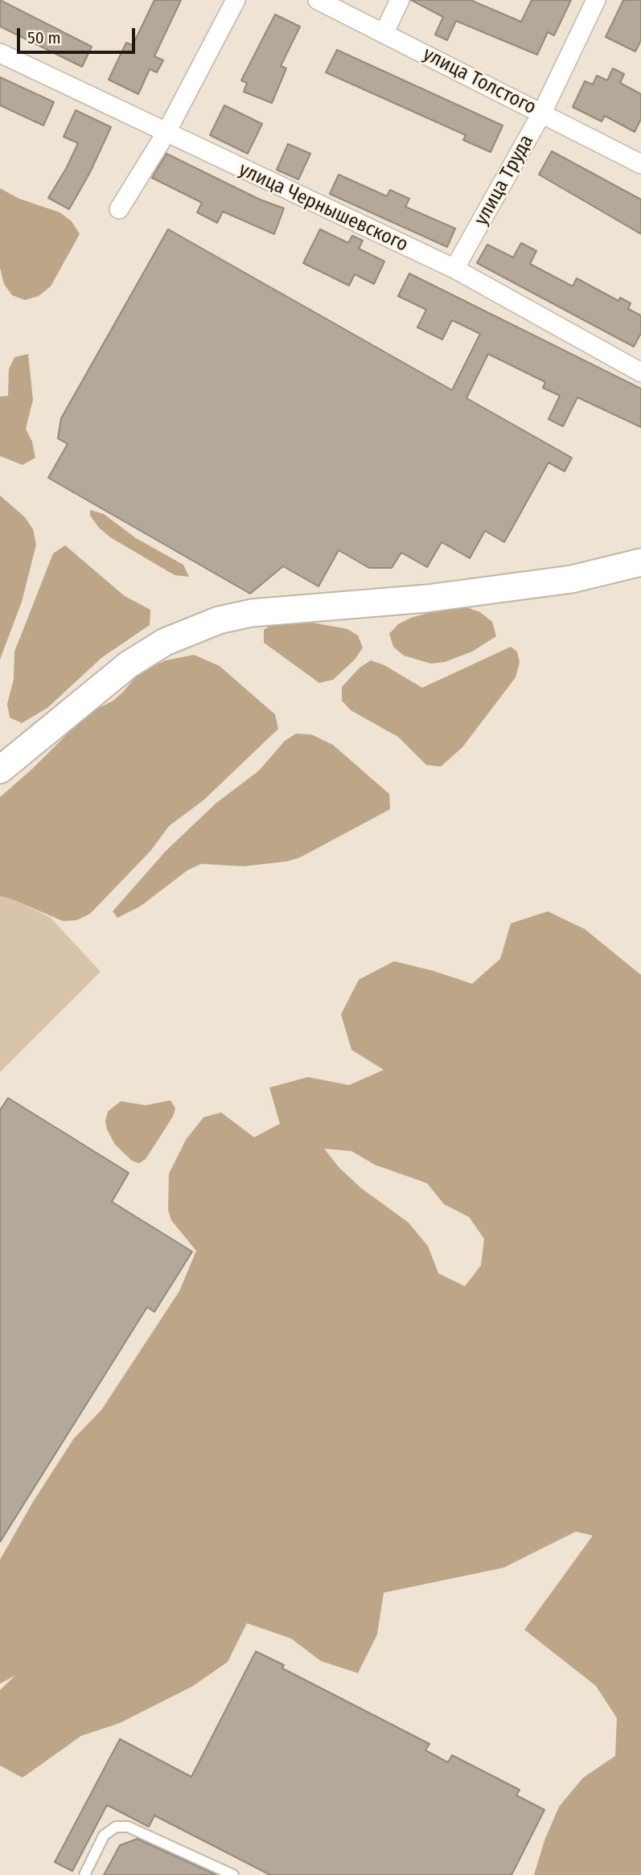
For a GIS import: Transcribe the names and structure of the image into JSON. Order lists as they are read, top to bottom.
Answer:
{
  "streets": {
    "street": ["улица Толстого", "улица Труда", "улица Чернышевского"]
  },
  "crossings": [
    ["улица Толстого", "улица Труда"],
    ["улица Труда", "улица Чернышевского"]
  ],
  "scale_bar": "50 m"
}
